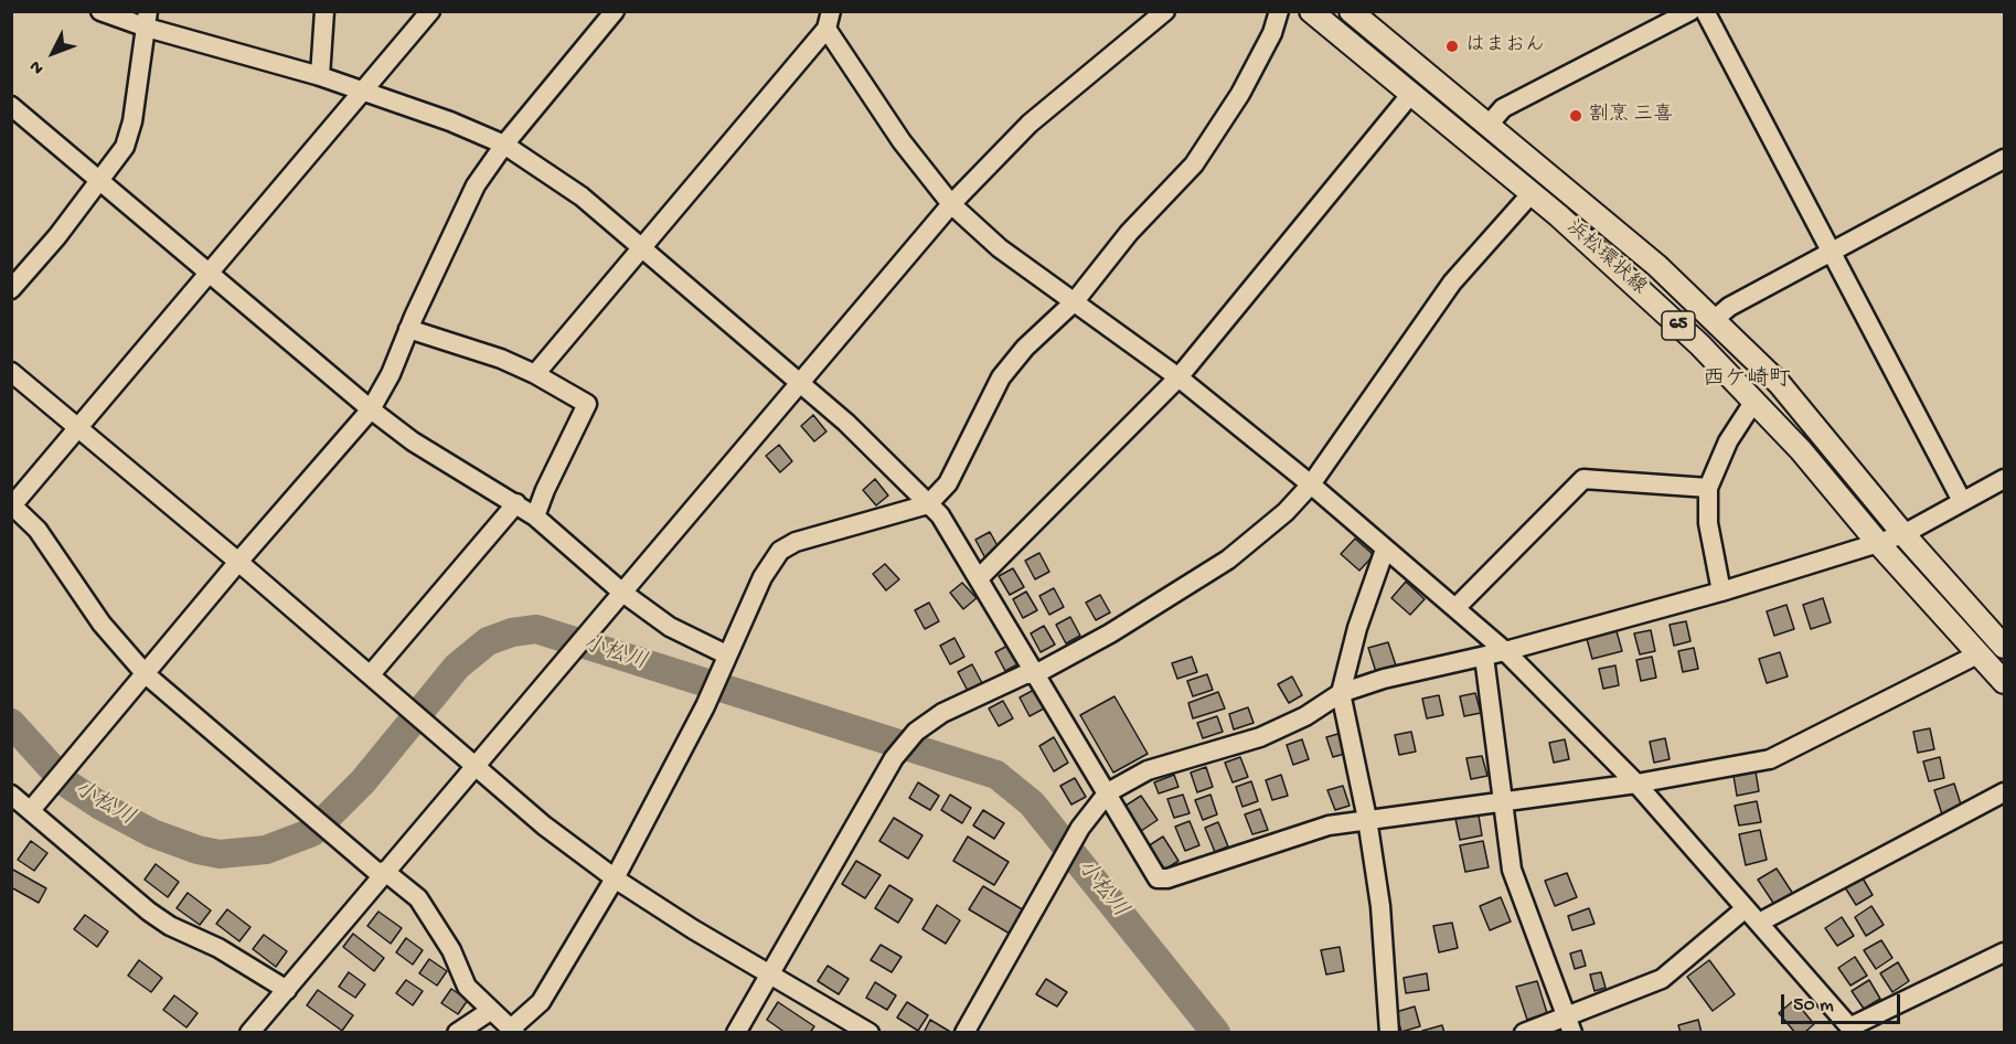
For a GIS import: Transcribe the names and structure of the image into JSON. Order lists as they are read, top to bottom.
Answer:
{
  "streets": {
    "main road": ["浜松環状線", "65"]
  },
  "districts": ["西ケ崎町"],
  "water": ["小松川"],
  "places": ["はまおん", "割烹 三喜"],
  "scale_bar": "50 m",
  "north": "bottom left"
}
